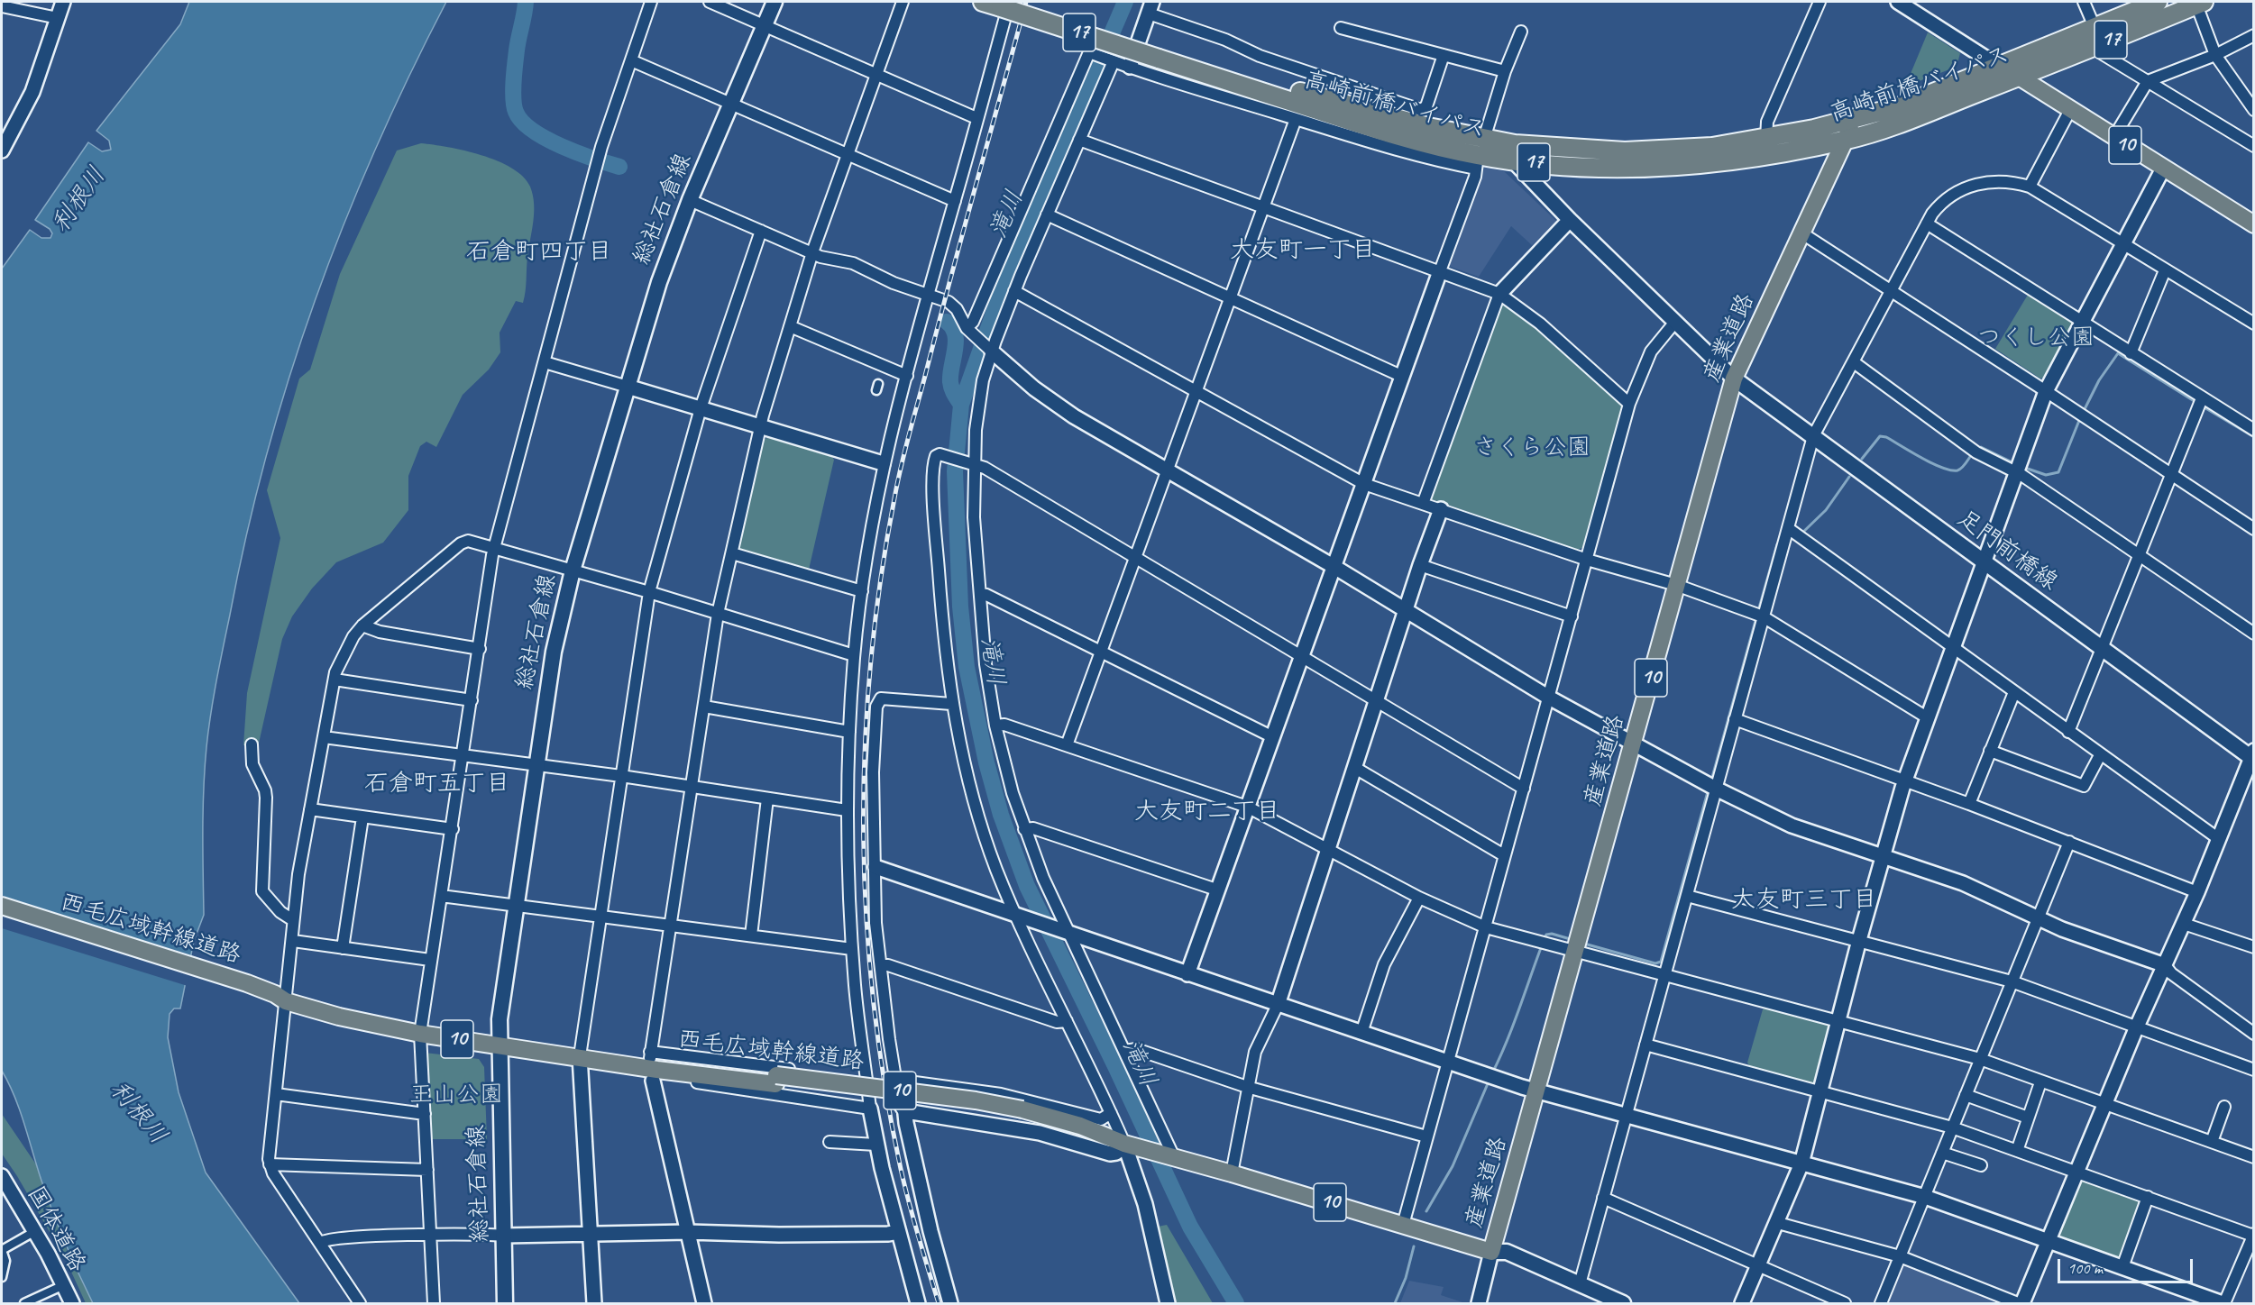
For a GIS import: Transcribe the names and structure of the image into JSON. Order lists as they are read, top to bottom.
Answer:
{
  "streets": {
    "highway": ["17", "高崎前橋バイパス"],
    "main road": [
      "10",
      "総社石倉線",
      "産業道路",
      "足門前橋線",
      "西毛広域幹線道路"
    ],
    "street": ["国体道路"]
  },
  "crossings": [
    ["高崎前橋バイパス", "10"],
    ["高崎前橋バイパス", "産業道路"],
    ["総社石倉線", "西毛広域幹線道路"],
    ["産業道路", "足門前橋線"],
    ["産業道路", "西毛広域幹線道路"]
  ],
  "districts": [
    "大友町一丁目",
    "石倉町四丁目",
    "石倉町五丁目",
    "大友町二丁目",
    "大友町三丁目"
  ],
  "water": ["利根川", "滝川"],
  "parks": ["つくし公園", "さくら公園", "王山公園"],
  "scale_bar": "100 m"
}
